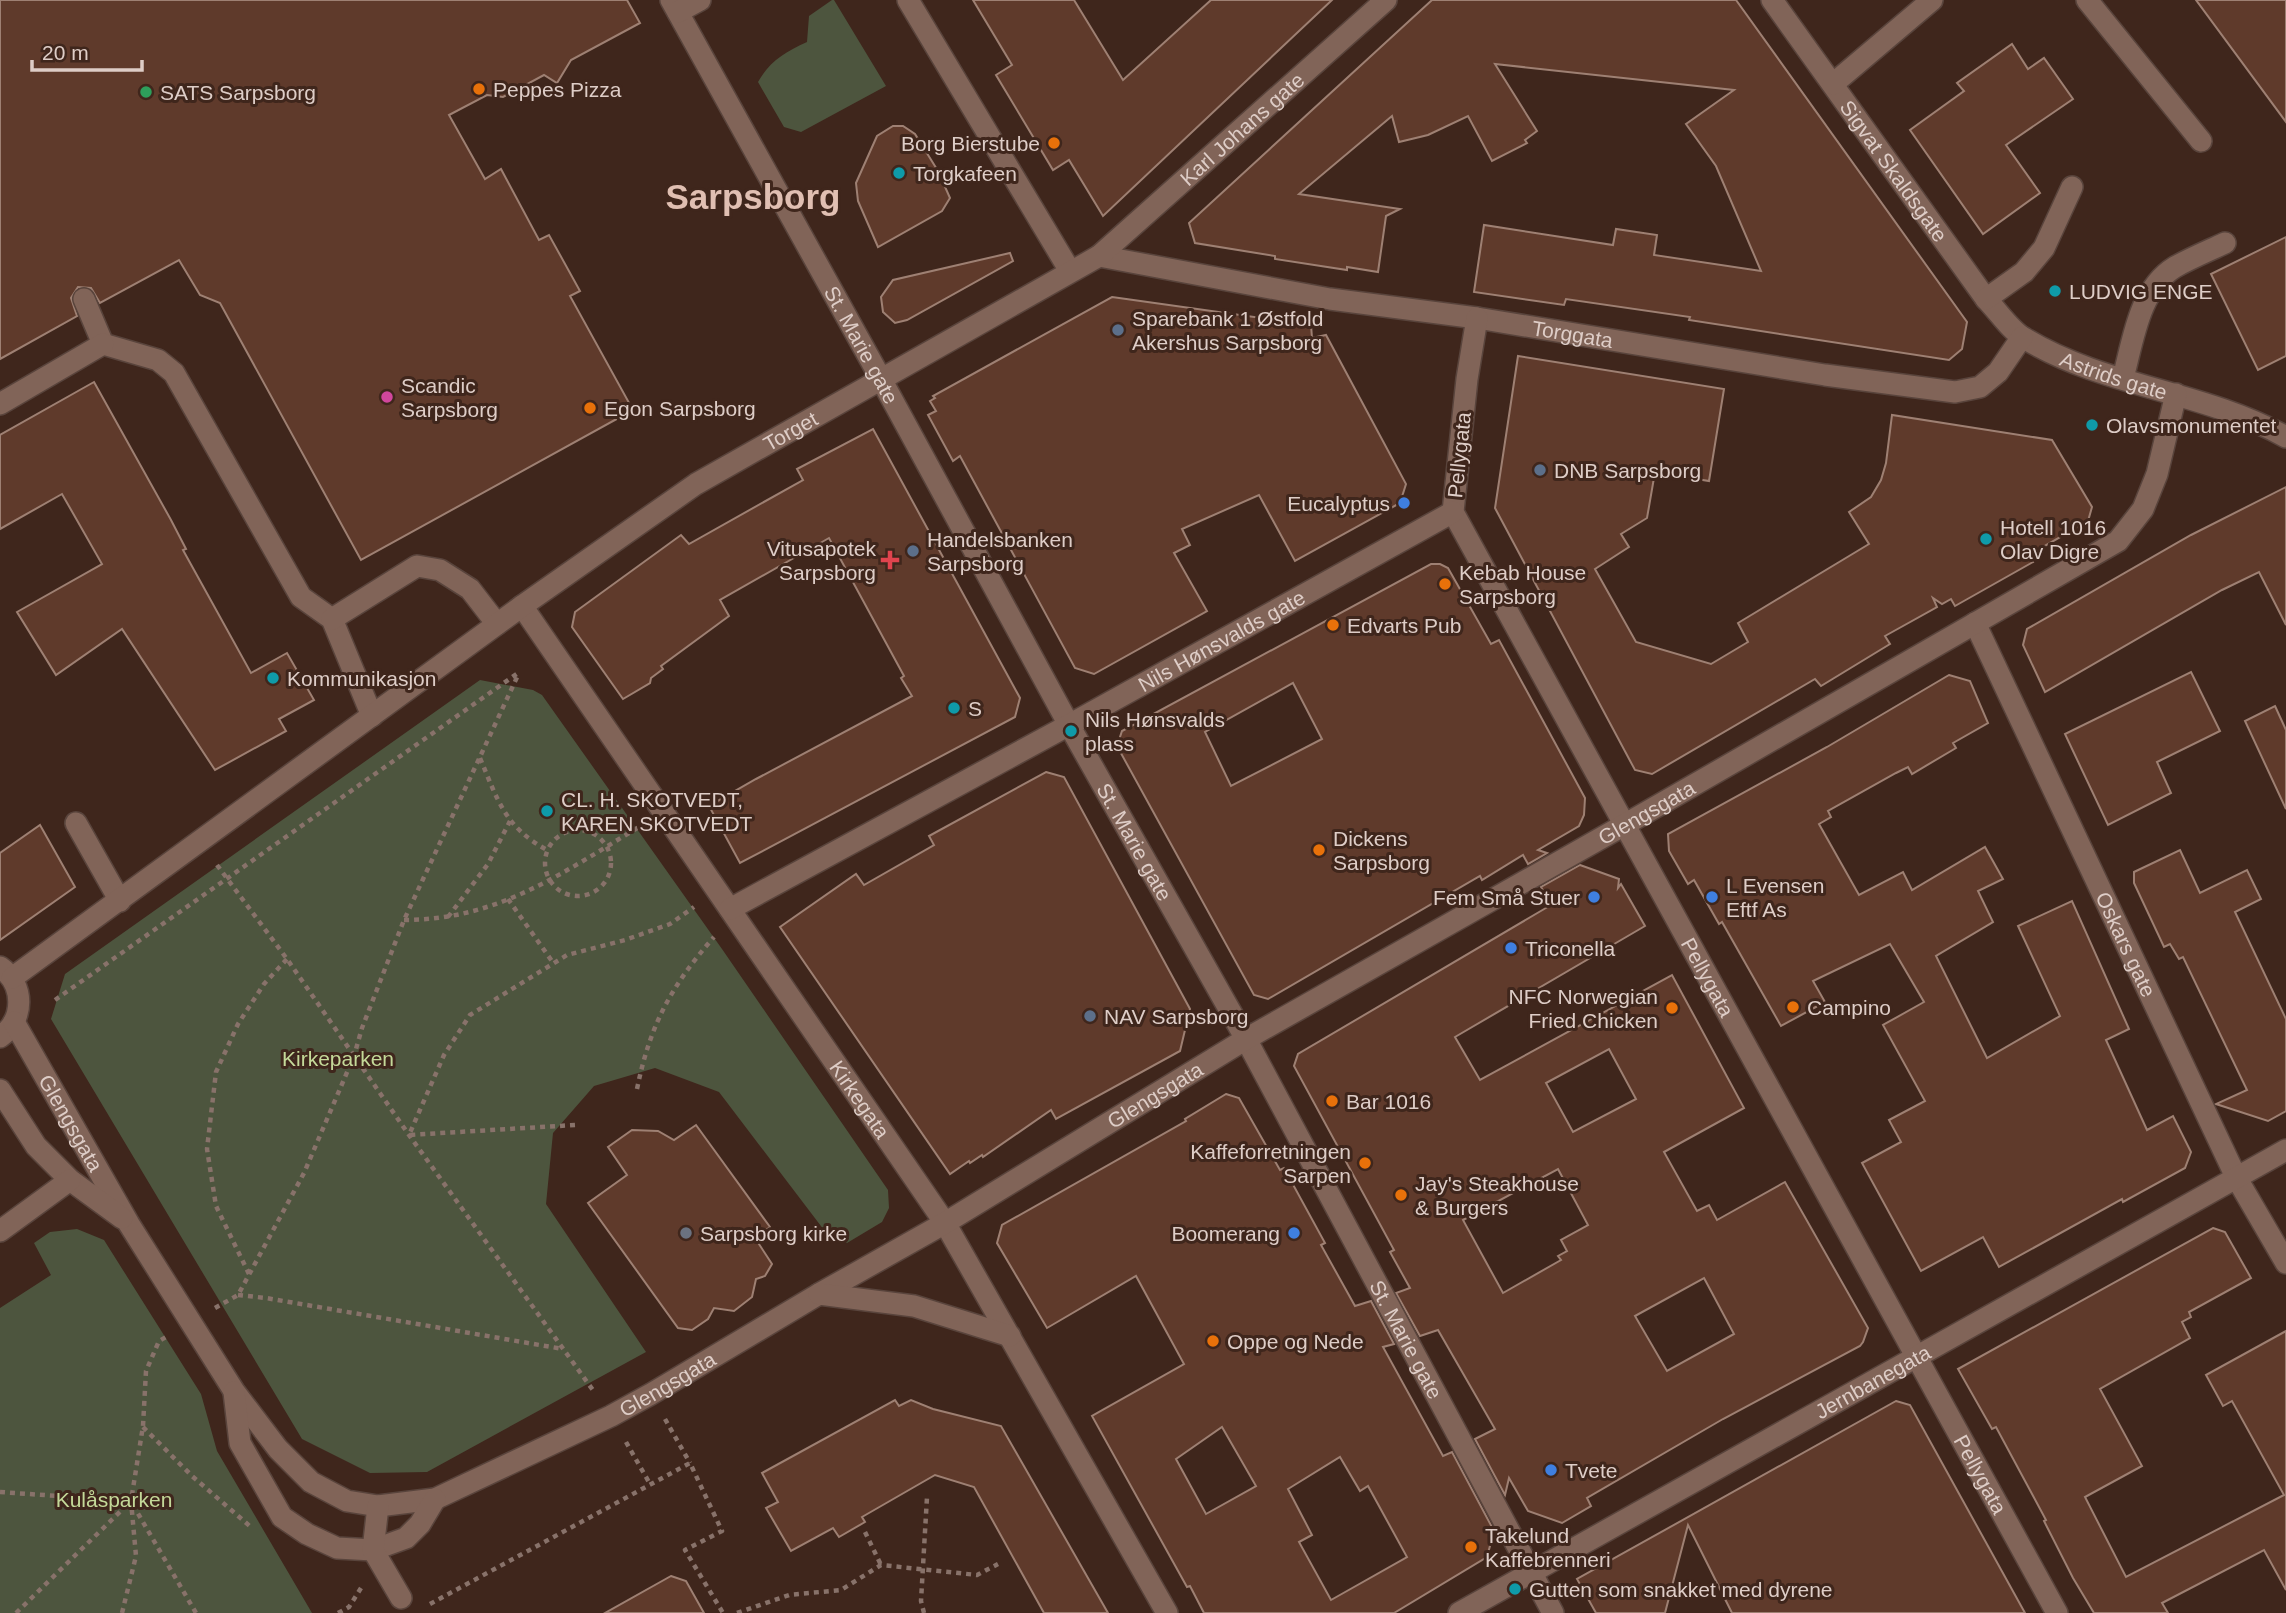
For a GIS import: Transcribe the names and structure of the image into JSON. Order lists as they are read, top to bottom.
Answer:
{
  "streets": {
    "street": [
      "Karl Johans gate",
      "Sigvat Skaldsgate",
      "Torggata",
      "St. Marie gate",
      "Astrids gate",
      "Torget",
      "Pellygata",
      "Nils Hønsvalds gate",
      "Glengsgata",
      "Oskars gate",
      "Kirkegata",
      "Jernbanegata"
    ]
  },
  "crossings": [
    ["Karl Johans gate", "Torggata"],
    ["Karl Johans gate", "Torget"],
    ["Sigvat Skaldsgate", "Torggata"],
    ["Sigvat Skaldsgate", "Astrids gate"],
    ["Torggata", "Astrids gate"],
    ["Torggata", "Torget"],
    ["Torggata", "Pellygata"],
    ["St. Marie gate", "Torget"],
    ["St. Marie gate", "Nils Hønsvalds gate"],
    ["St. Marie gate", "Glengsgata"],
    ["St. Marie gate", "Jernbanegata"],
    ["Astrids gate", "Glengsgata"],
    ["Torget", "Kirkegata"],
    ["Pellygata", "Nils Hønsvalds gate"],
    ["Pellygata", "Glengsgata"],
    ["Pellygata", "Jernbanegata"],
    ["Nils Hønsvalds gate", "Kirkegata"],
    ["Glengsgata", "Oskars gate"],
    ["Glengsgata", "Kirkegata"],
    ["Oskars gate", "Jernbanegata"]
  ],
  "districts": ["Sarpsborg"],
  "parks": ["Kirkeparken", "Kulåsparken"],
  "places": {
    "other": [
      "Peppes Pizza",
      "SATS Sarpsborg",
      "Borg Bierstube",
      "Torgkafeen",
      "LUDVIG ENGE",
      "Sparebank 1 Østfold Akershus Sarpsborg",
      "Scandic Sarpsborg",
      "Egon Sarpsborg",
      "Olavsmonumentet",
      "DNB Sarpsborg",
      "Eucalyptus",
      "Hotell 1016 Olav Digre",
      "Handelsbanken Sarpsborg",
      "Kebab House Sarpsborg",
      "Edvarts Pub",
      "Kommunikasjon",
      "S",
      "Nils Hønsvalds plass",
      "CL. H. SKOTVEDT, KAREN SKOTVEDT",
      "Dickens Sarpsborg",
      "Fem Små Stuer",
      "L Evensen Eftf As",
      "Triconella",
      "Campino",
      "NFC Norwegian Fried Chicken",
      "NAV Sarpsborg",
      "Bar 1016",
      "Kaffeforretningen Sarpen",
      "Jay's Steakhouse & Burgers",
      "Sarpsborg kirke",
      "Boomerang",
      "Oppe og Nede",
      "Tvete",
      "Takelund Kaffebrenneri",
      "Gutten som snakket med dyrene"
    ],
    "health": ["Vitusapotek Sarpsborg"]
  },
  "scale_bar": "20 m"
}
